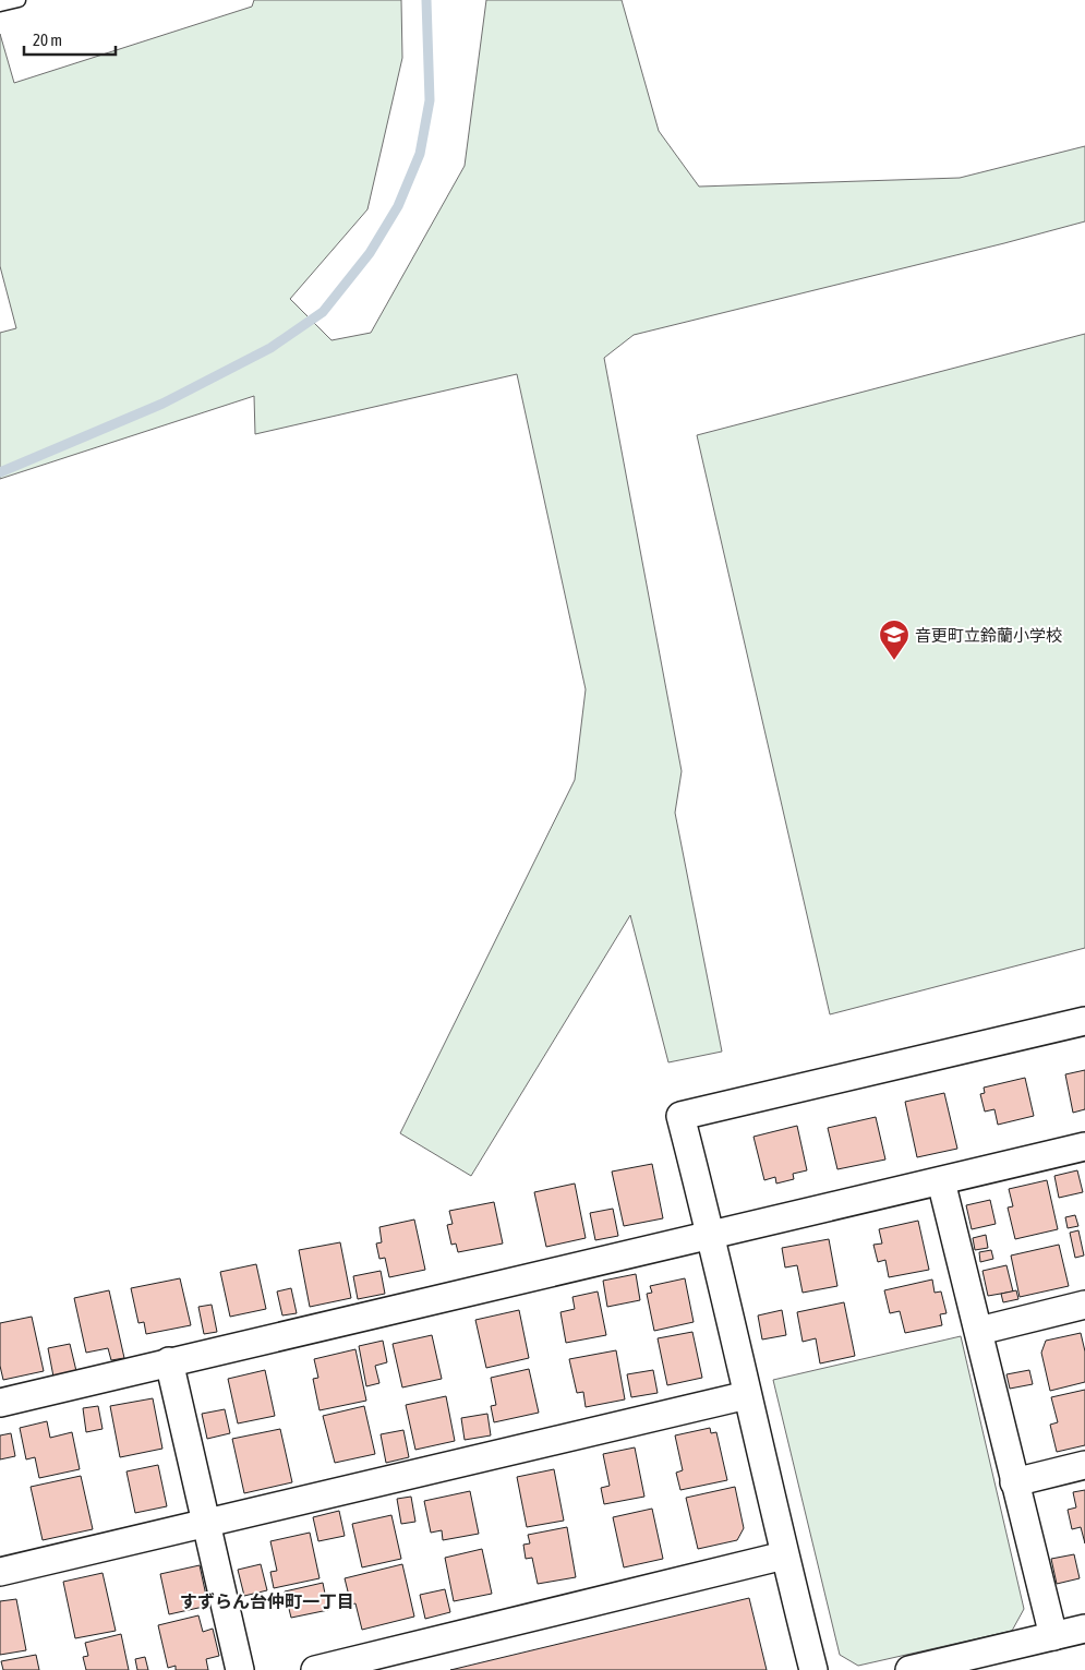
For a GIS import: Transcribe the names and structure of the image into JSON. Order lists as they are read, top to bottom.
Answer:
{
  "districts": ["すずらん台仲町一丁目"],
  "places": {
    "school or university": ["音更町立鈴蘭小学校"]
  },
  "scale_bar": "20 m"
}
